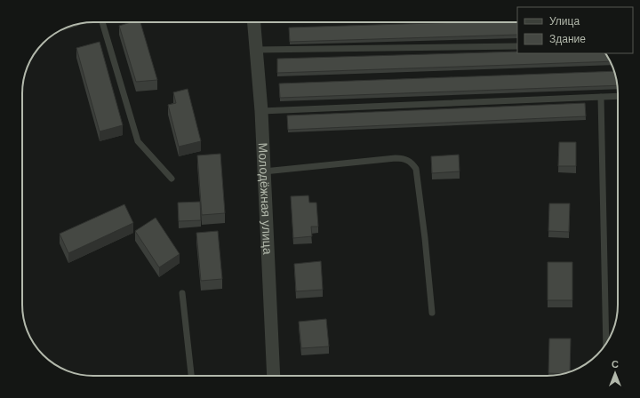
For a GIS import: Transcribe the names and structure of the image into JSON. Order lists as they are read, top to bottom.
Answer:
{
  "streets": {
    "street": ["Молодёжная улица"]
  },
  "legend": ["Улица", "Здание"],
  "north": "top"
}
